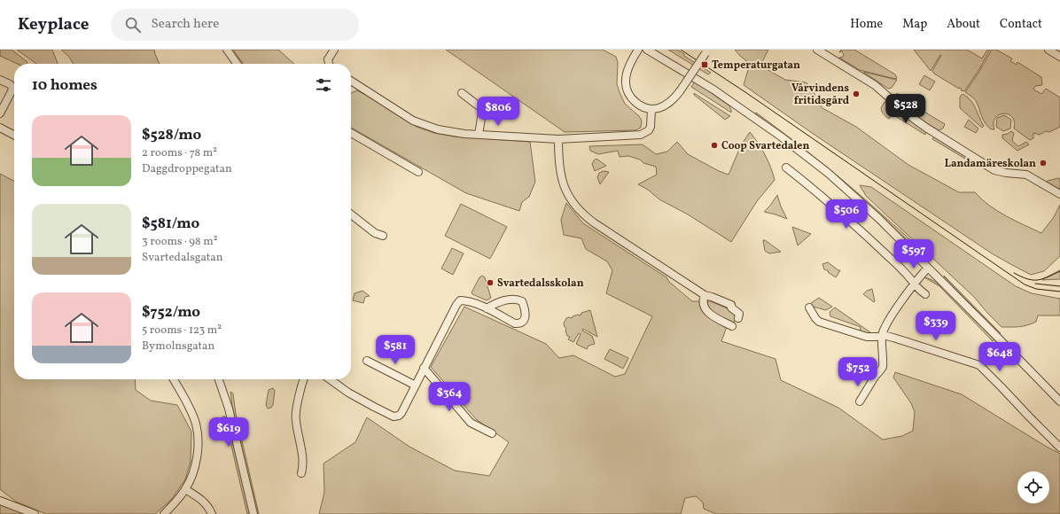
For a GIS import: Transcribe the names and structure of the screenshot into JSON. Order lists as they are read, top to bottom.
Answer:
{
  "places": {
    "transit": ["Temperaturgatan"],
    "other": [
      "Vårvindens fritidsgård",
      "Coop Svartedalen",
      "Landamäreskolan",
      "Svartedalsskolan"
    ]
  },
  "page": {
    "header": "Keyplace",
    "search": "Search here",
    "nav": [
      "Home",
      "Map",
      "About",
      "Contact"
    ],
    "heading": "10 homes",
    "price": [
      "$528",
      "$806",
      "$506",
      "$597",
      "$339",
      "$581",
      "$648",
      "$752",
      "$364",
      "$619"
    ],
    "list": [
      {
        "name": "$528/mo",
        "note": "2 rooms · 78 m² · Daggdroppegatan"
      },
      {
        "name": "$581/mo",
        "note": "3 rooms · 98 m² · Svartedalsgatan"
      },
      {
        "name": "$752/mo",
        "note": "5 rooms · 123 m² · Bymolnsgatan"
      }
    ]
  }
}
